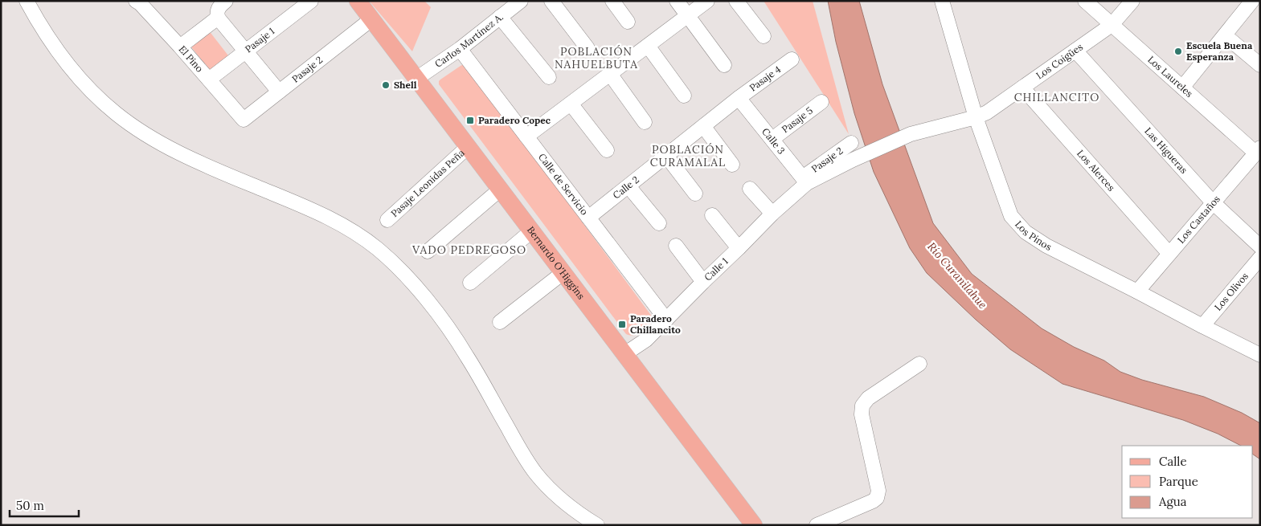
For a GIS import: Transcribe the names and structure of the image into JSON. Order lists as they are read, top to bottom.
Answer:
{
  "streets": {
    "main road": ["Bernardo O'Higgins"],
    "street": [
      "Pasaje 1",
      "Carlos Martínez A.",
      "El Pino",
      "Los Coigües",
      "Pasaje 2",
      "Los Laureles",
      "Pasaje 4",
      "Pasaje 5",
      "Calle 3",
      "Las Higueras",
      "Los Alerces",
      "Pasaje Leonidas Peña",
      "Calle de Servicio",
      "Calle 2",
      "Los Castaños",
      "Los Pinos",
      "Calle 1",
      "Los Olivos"
    ]
  },
  "crossings": [
    ["Pasaje 1", "El Pino"],
    ["Carlos Martínez A.", "Calle de Servicio"],
    ["Carlos Martínez A.", "Bernardo O'Higgins"],
    ["El Pino", "Pasaje 2"],
    ["Los Coigües", "Pasaje 2"],
    ["Los Coigües", "Los Laureles"],
    ["Los Coigües", "Calle 3"],
    ["Los Coigües", "Las Higueras"],
    ["Los Coigües", "Los Alerces"],
    ["Los Coigües", "Los Pinos"],
    ["Los Coigües", "Calle 1"],
    ["Pasaje 2", "Calle 3"],
    ["Pasaje 2", "Bernardo O'Higgins"],
    ["Pasaje 2", "Calle 1"],
    ["Los Laureles", "Los Castaños"],
    ["Pasaje 4", "Calle 3"],
    ["Pasaje 4", "Calle 2"],
    ["Pasaje 5", "Calle 3"],
    ["Calle 3", "Calle 2"],
    ["Calle 3", "Calle 1"],
    ["Las Higueras", "Los Castaños"],
    ["Los Alerces", "Los Castaños"],
    ["Pasaje Leonidas Peña", "Bernardo O'Higgins"],
    ["Calle de Servicio", "Calle 2"],
    ["Calle de Servicio", "Calle 1"],
    ["Los Castaños", "Los Pinos"],
    ["Los Pinos", "Los Olivos"],
    ["Bernardo O'Higgins", "Calle 1"]
  ],
  "districts": [
    "POBLACIÓN NAHUELBUTA",
    "CHILLANCITO",
    "POBLACIÓN CURAMALAL",
    "VADO PEDREGOSO"
  ],
  "water": ["Río Curanilahue"],
  "places": {
    "other": ["Escuela Buena Esperanza", "Shell"],
    "transit": ["Paradero Copec", "Paradero Chillancito"]
  },
  "legend": ["Calle", "Parque", "Agua"],
  "scale_bar": "50 m"
}
